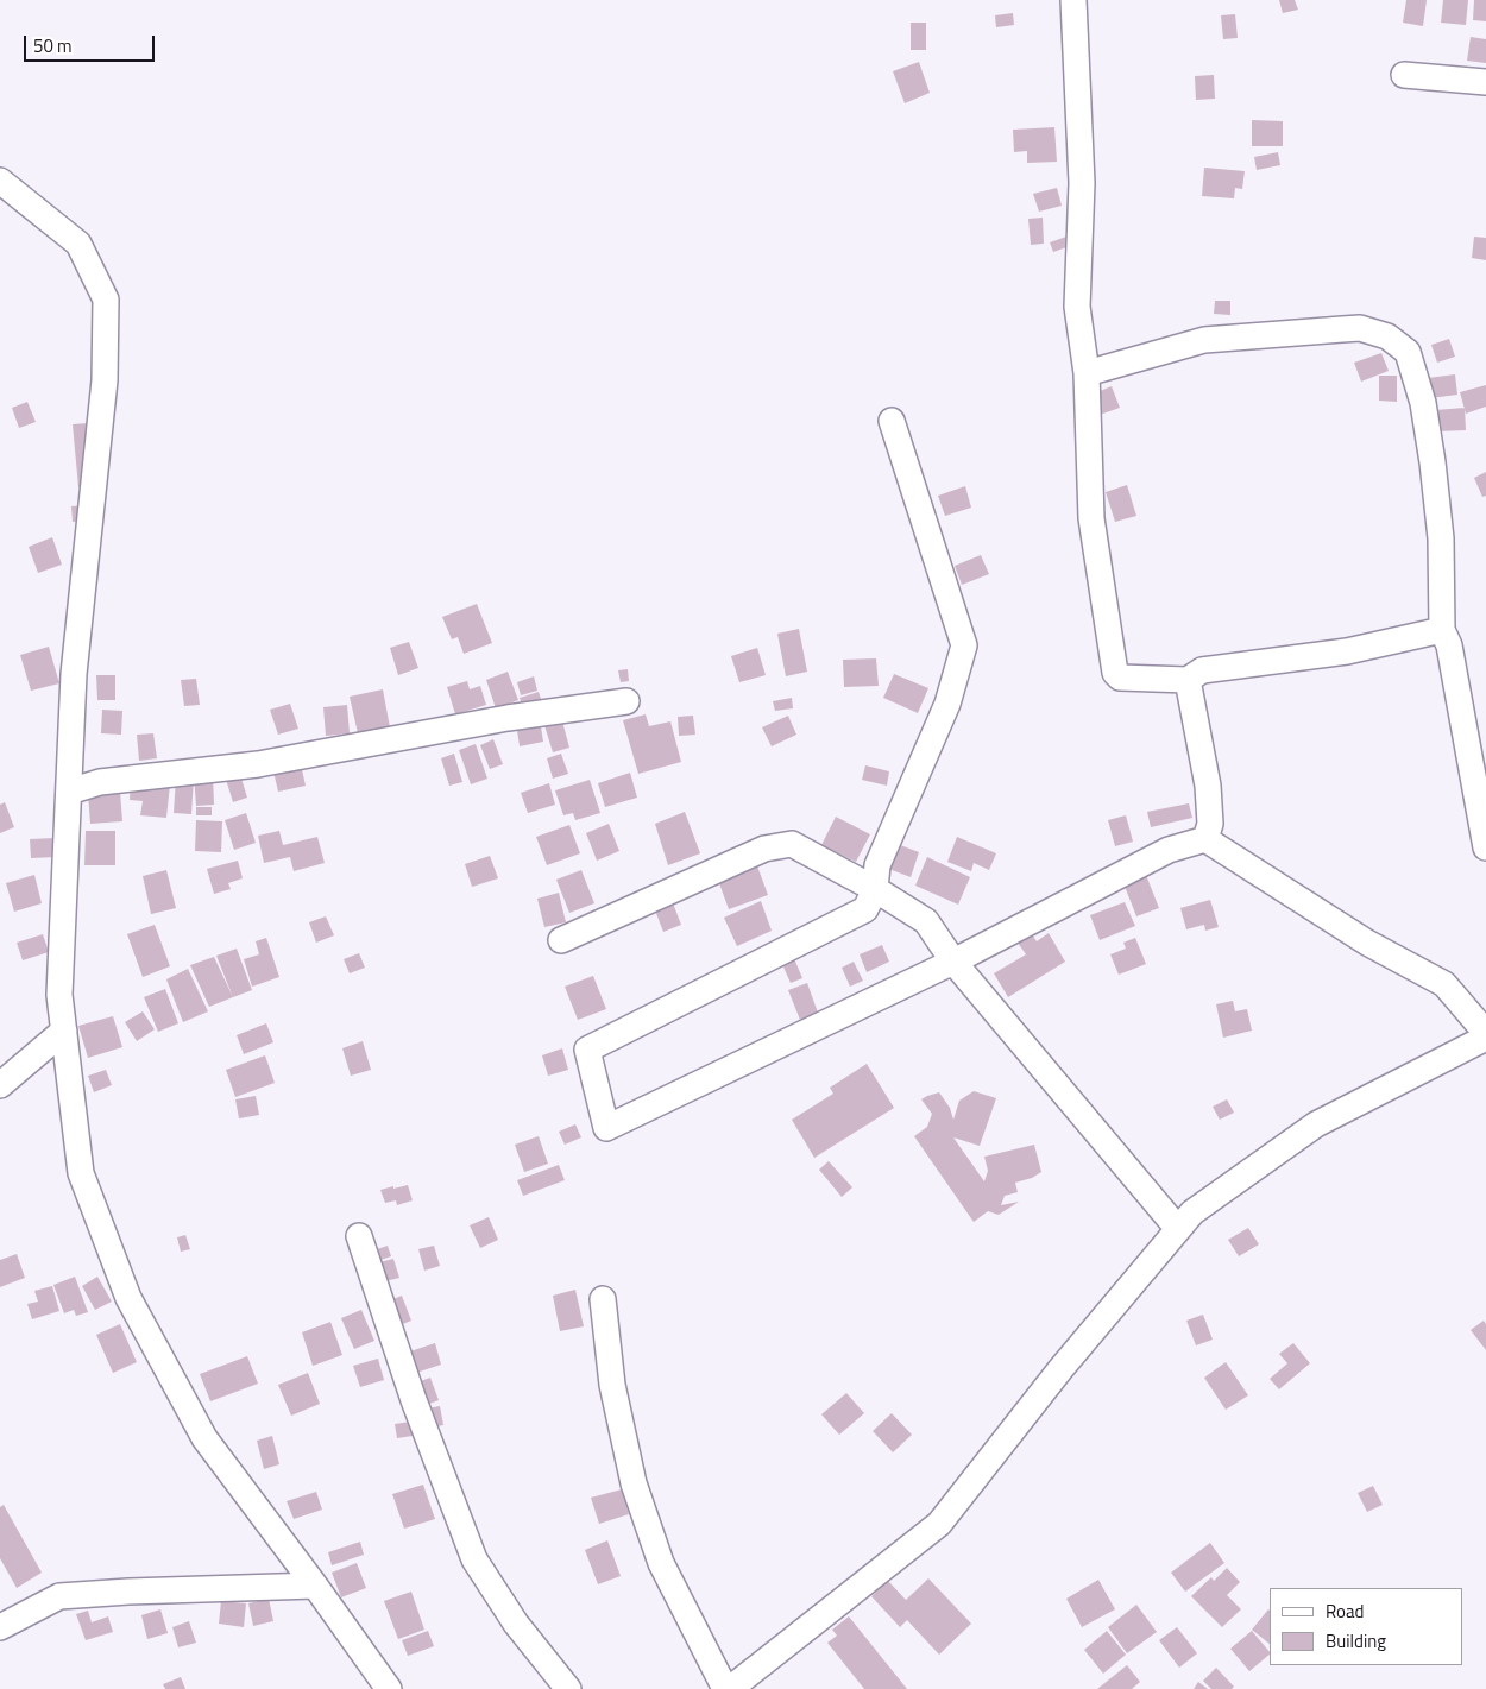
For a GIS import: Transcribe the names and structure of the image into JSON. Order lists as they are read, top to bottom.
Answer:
{
  "legend": ["Road", "Building"],
  "scale_bar": "50 m"
}
